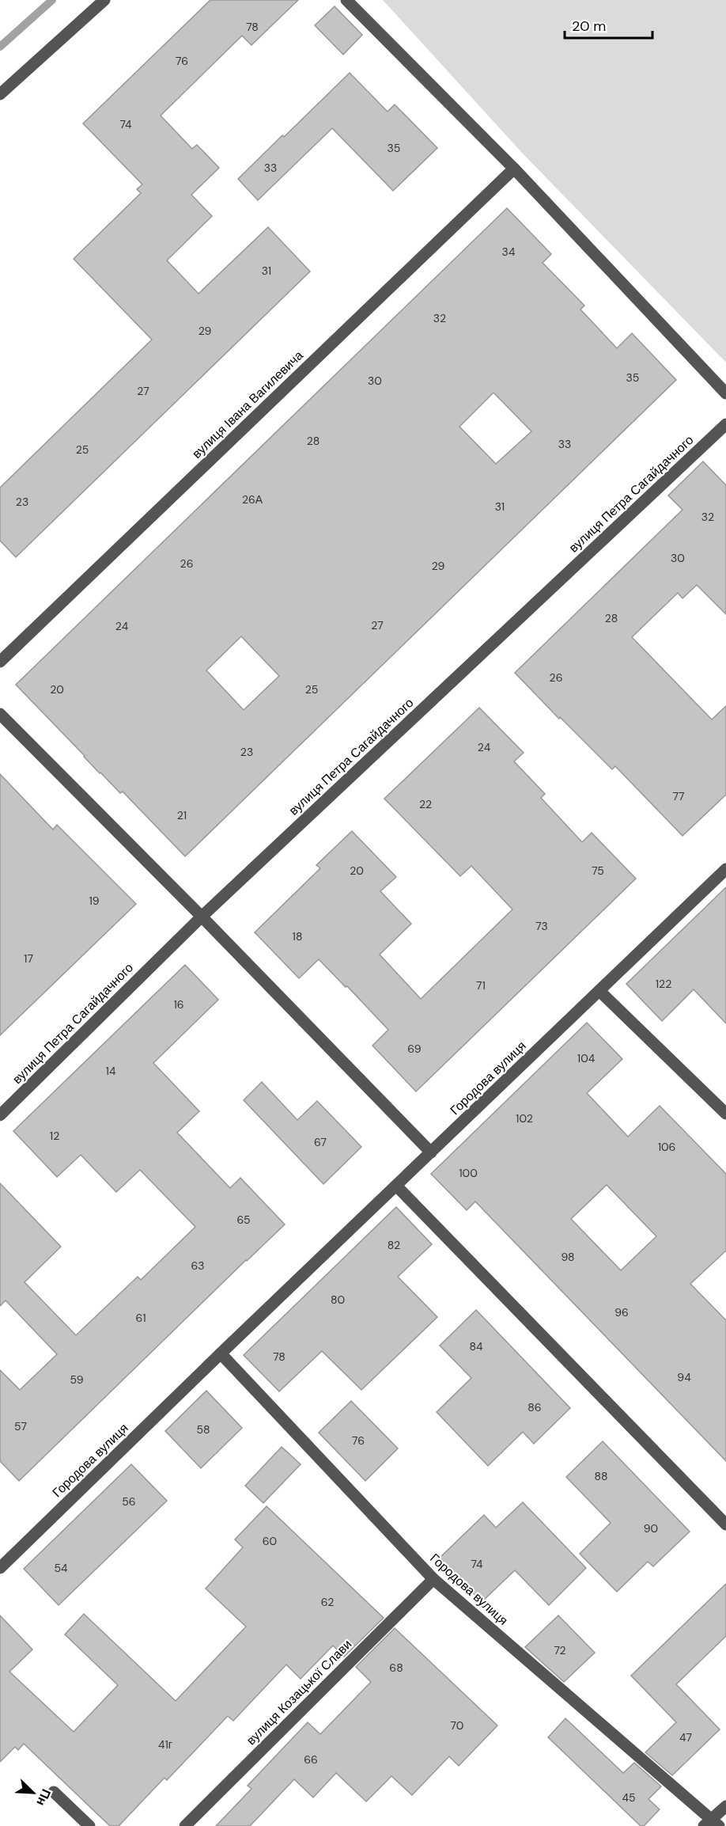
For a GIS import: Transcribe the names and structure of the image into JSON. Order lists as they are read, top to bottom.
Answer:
{
  "streets": {
    "street": [
      "вулиця Івана Вагилевича",
      "вулиця Петра Сагайдачного",
      "Городова вулиця",
      "вулиця Козацької Слави"
    ]
  },
  "crossings": [
    ["Городова вулиця", "вулиця Козацької Слави"]
  ],
  "house_numbers": [
    "78",
    "76",
    "74",
    "35",
    "33",
    "34",
    "31",
    "32",
    "29",
    "35",
    "30",
    "27",
    "28",
    "33",
    "25",
    "26А",
    "23",
    "31",
    "32",
    "30",
    "26",
    "29",
    "28",
    "27",
    "24",
    "26",
    "20",
    "25",
    "24",
    "23",
    "77",
    "22",
    "21",
    "20",
    "75",
    "19",
    "73",
    "18",
    "17",
    "122",
    "71",
    "16",
    "69",
    "104",
    "14",
    "102",
    "12",
    "67",
    "106",
    "100",
    "65",
    "82",
    "98",
    "63",
    "80",
    "96",
    "61",
    "84",
    "78",
    "94",
    "59",
    "86",
    "57",
    "58",
    "76",
    "88",
    "56",
    "90",
    "60",
    "74",
    "54",
    "62",
    "72",
    "68",
    "70",
    "47",
    "41г",
    "66",
    "45"
  ],
  "scale_bar": "20 m",
  "north": "bottom right"
}
